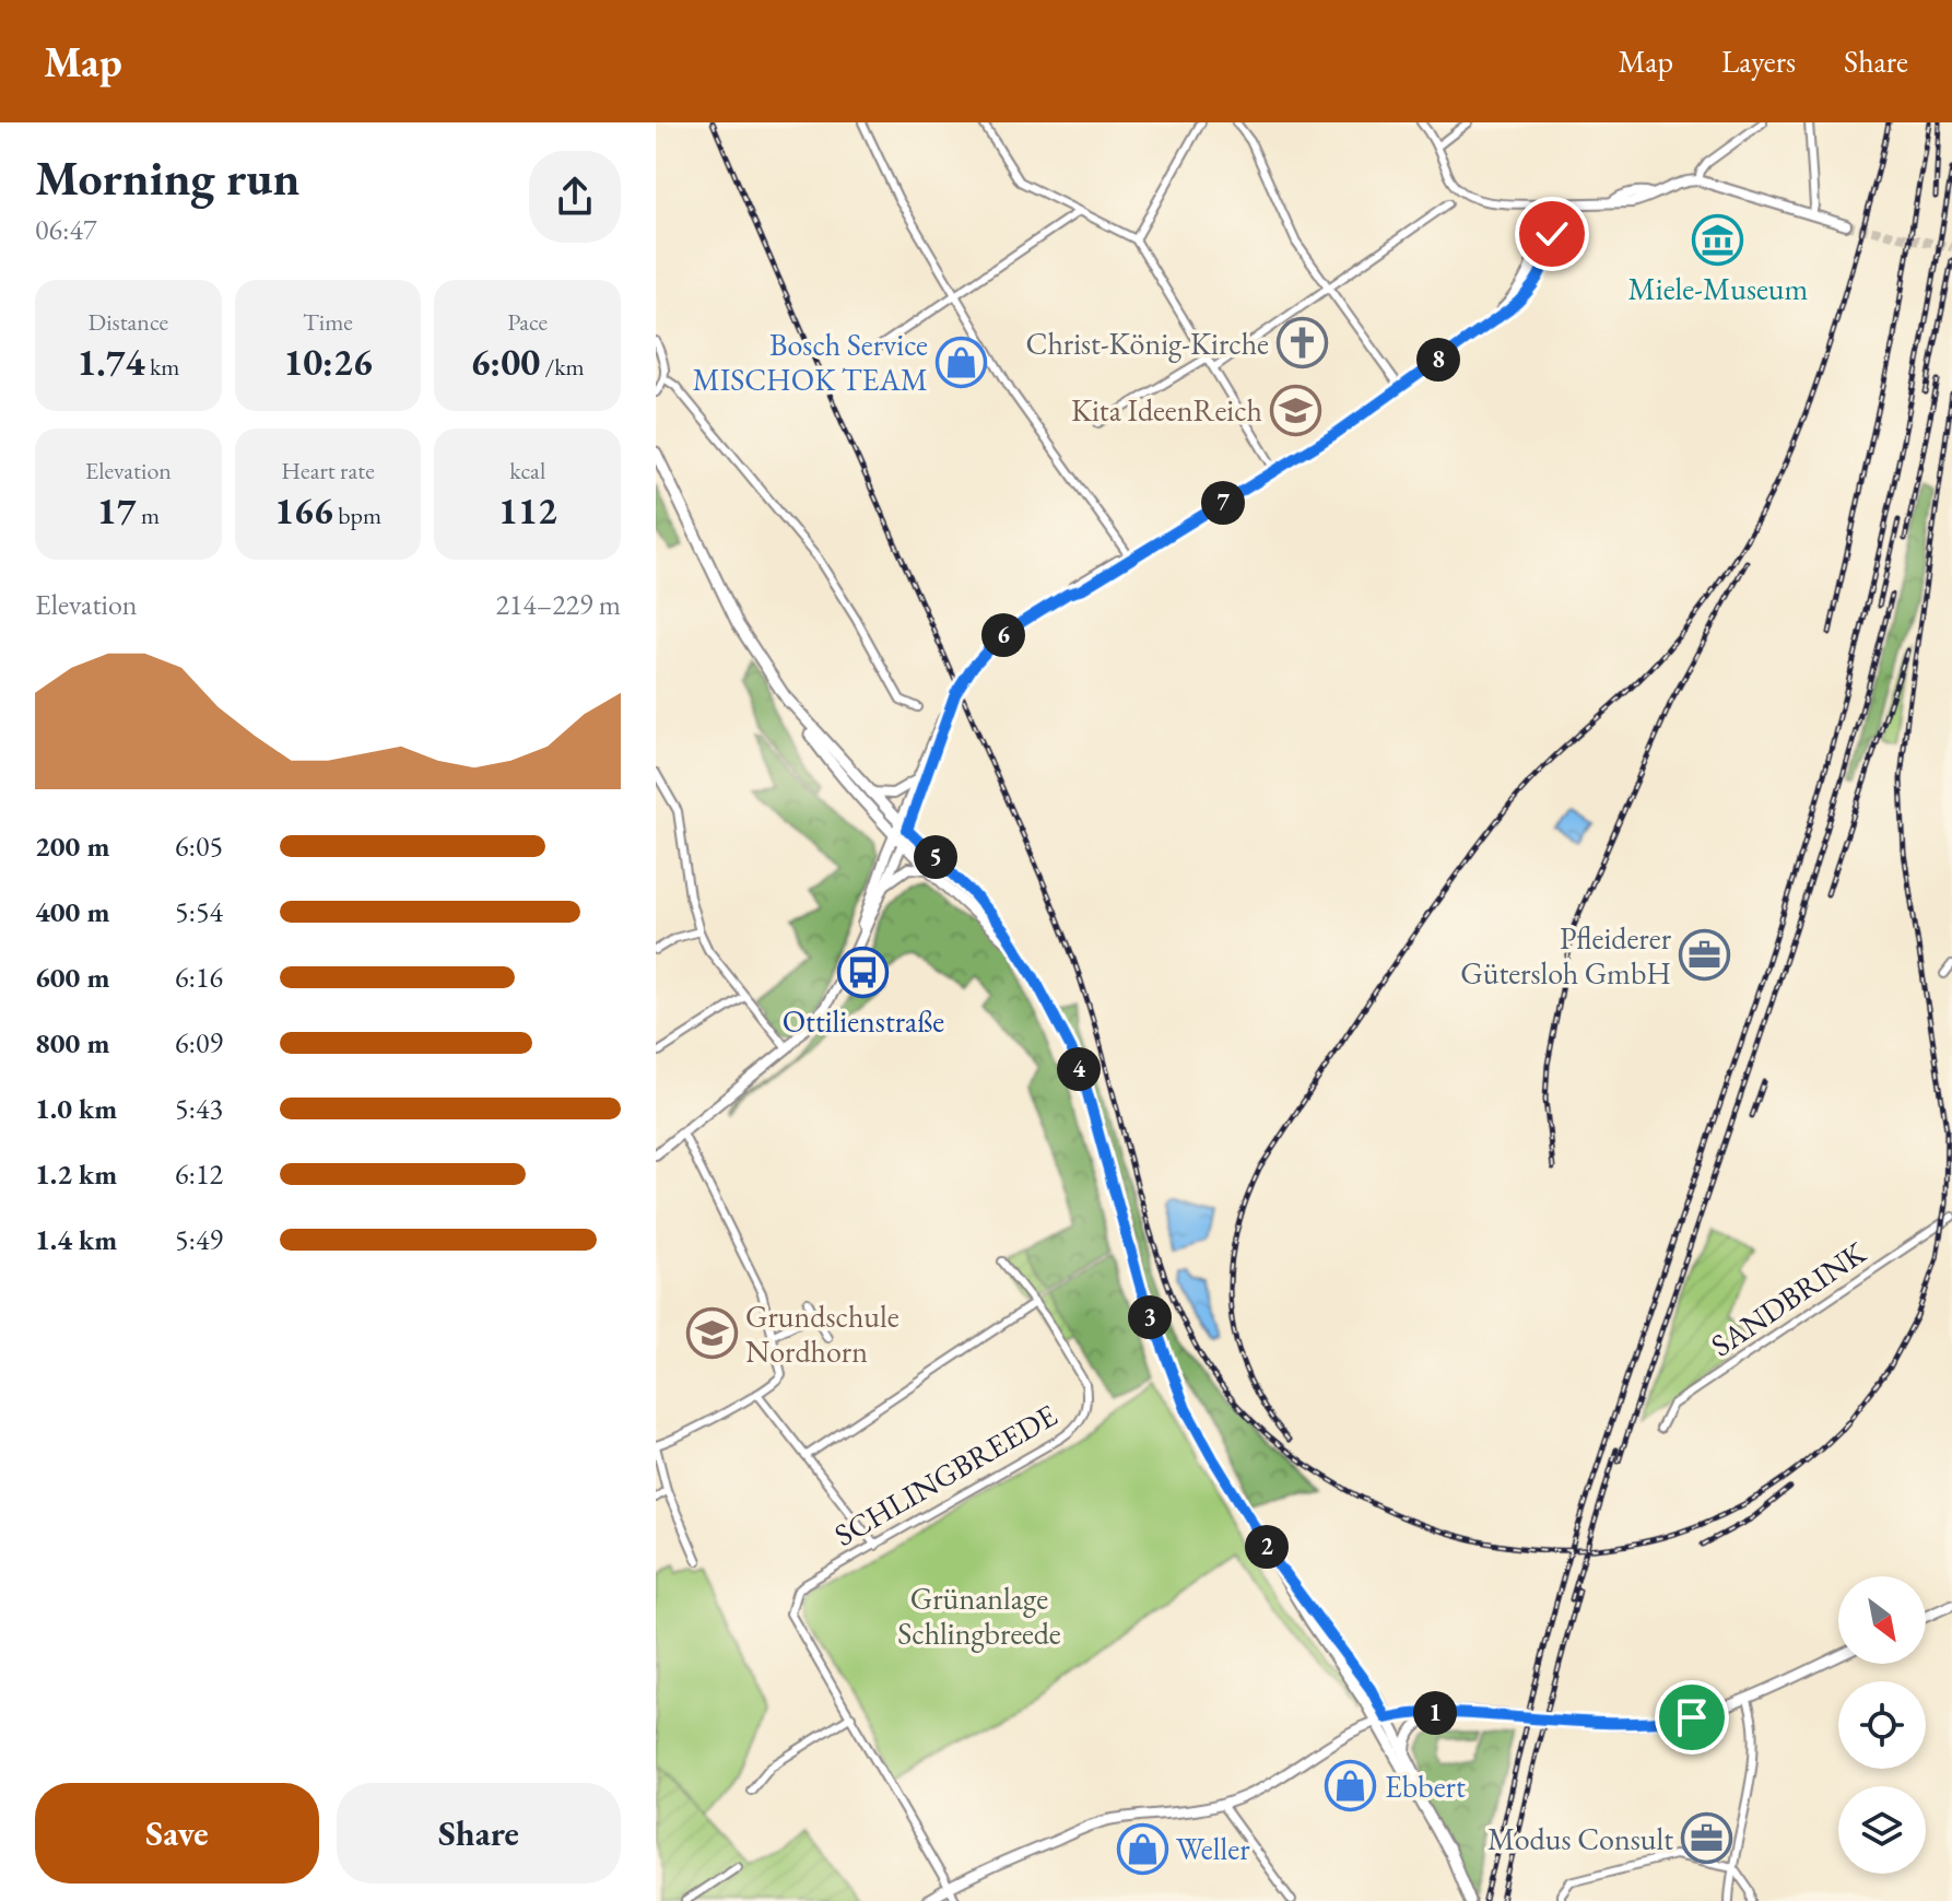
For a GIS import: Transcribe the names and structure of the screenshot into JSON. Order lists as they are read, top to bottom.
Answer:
{
  "streets": {
    "street": ["SANDBRINK", "SCHLINGBREEDE"]
  },
  "parks": ["Grünanlage Schlingbreede"],
  "places": {
    "museum": ["Miele-Museum"],
    "church": ["Christ-König-Kirche"],
    "shop": ["Bosch Service MISCHOK TEAM", "Ebbert", "Weller"],
    "school or university": ["Kita IdeenReich", "Grundschule Nordhorn"],
    "office": ["Pfleiderer Gütersloh GmbH", "Modus Consult"],
    "bus stop": ["Ottilienstraße"]
  },
  "north": "bottom right",
  "page": {
    "header": "Map",
    "nav": ["Map", "Layers", "Share"],
    "heading": ["Morning run", "06:47"],
    "stats": [
      ["Distance", "1.74 km"],
      ["Time", "10:26"],
      ["Pace", "6:00 /km"],
      ["Elevation", "17 m"],
      ["Heart rate", "166 bpm"],
      ["kcal", "112"]
    ],
    "pins": [
      "8",
      "7",
      "6",
      "5",
      "4",
      "3",
      "2",
      "1"
    ],
    "chart": ["Elevation", "214–229 m"],
    "list": [
      {
        "name": "200 m",
        "note": "6:05"
      },
      {
        "name": "400 m",
        "note": "5:54"
      },
      {
        "name": "600 m",
        "note": "6:16"
      },
      {
        "name": "800 m",
        "note": "6:09"
      },
      {
        "name": "1.0 km",
        "note": "5:43"
      },
      {
        "name": "1.2 km",
        "note": "6:12"
      },
      {
        "name": "1.4 km",
        "note": "5:49"
      }
    ],
    "buttons": ["Save", "Share"]
  }
}
